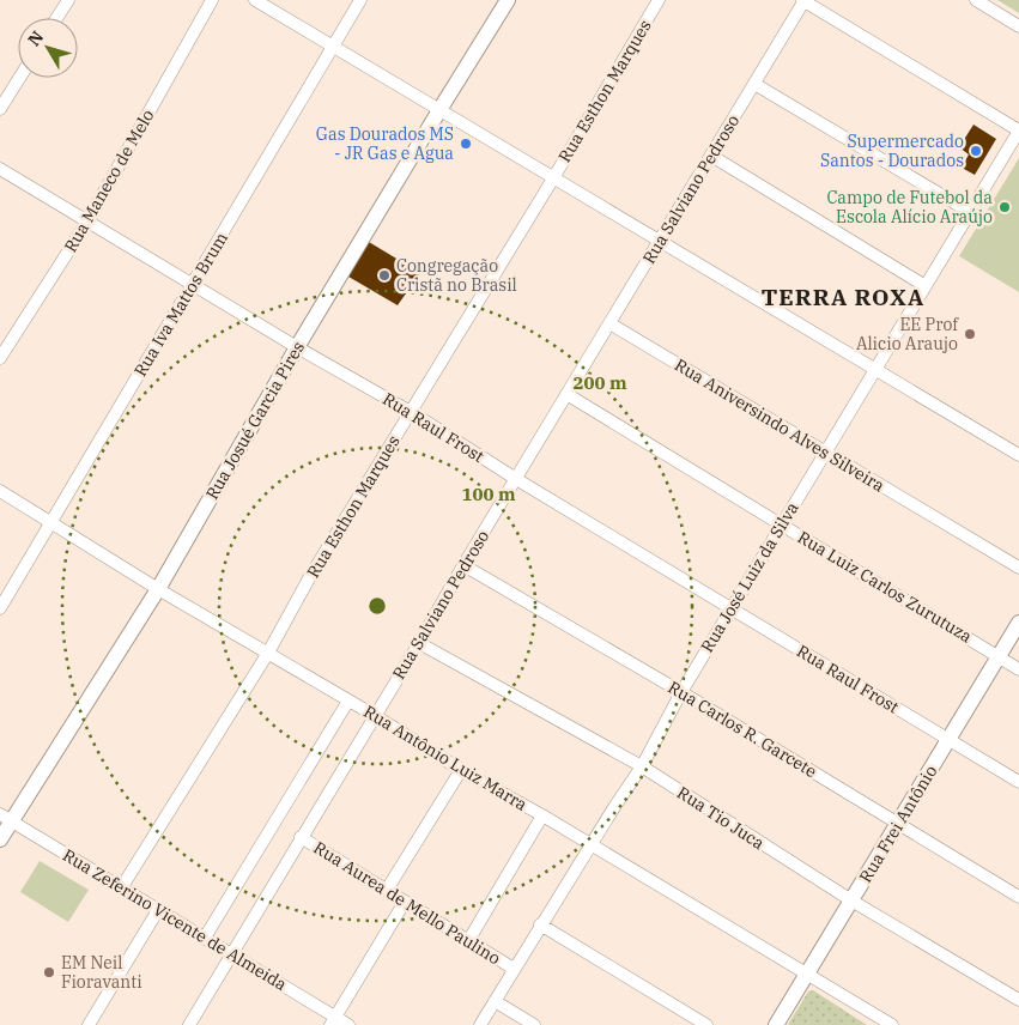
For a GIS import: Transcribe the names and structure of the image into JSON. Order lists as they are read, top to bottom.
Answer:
{
  "streets": {
    "street": [
      "Rua Esthon Marques",
      "Rua Maneco de Melo",
      "Rua Salviano Pedroso",
      "Rua Iva Mattos Brum",
      "Rua Josué Garcia Pires",
      "Rua Aniversindo Alves Silveira",
      "Rua Raul Frost",
      "Rua José Luiz da Silva",
      "Rua Luiz Carlos Zurutuza",
      "Rua Carlos R. Garcete",
      "Rua Antônio Luiz Marra",
      "Rua Tio Juca",
      "Rua Frei Antônio",
      "Rua Aurea de Mello Paulino",
      "Rua Zeferino Vicente de Almeida"
    ]
  },
  "crossings": [
    ["Rua Esthon Marques", "Rua Raul Frost"],
    ["Rua Esthon Marques", "Rua Antônio Luiz Marra"],
    ["Rua Esthon Marques", "Rua Zeferino Vicente de Almeida"],
    ["Rua Maneco de Melo", "Rua Raul Frost"],
    ["Rua Salviano Pedroso", "Rua Aniversindo Alves Silveira"],
    ["Rua Salviano Pedroso", "Rua Raul Frost"],
    ["Rua Salviano Pedroso", "Rua Luiz Carlos Zurutuza"],
    ["Rua Salviano Pedroso", "Rua Carlos R. Garcete"],
    ["Rua Salviano Pedroso", "Rua Antônio Luiz Marra"],
    ["Rua Salviano Pedroso", "Rua Tio Juca"],
    ["Rua Salviano Pedroso", "Rua Aurea de Mello Paulino"],
    ["Rua Salviano Pedroso", "Rua Zeferino Vicente de Almeida"],
    ["Rua Iva Mattos Brum", "Rua Raul Frost"],
    ["Rua Iva Mattos Brum", "Rua Antônio Luiz Marra"],
    ["Rua Josué Garcia Pires", "Rua Raul Frost"],
    ["Rua Josué Garcia Pires", "Rua Antônio Luiz Marra"],
    ["Rua Josué Garcia Pires", "Rua Zeferino Vicente de Almeida"],
    ["Rua Aniversindo Alves Silveira", "Rua José Luiz da Silva"],
    ["Rua Raul Frost", "Rua José Luiz da Silva"],
    ["Rua Raul Frost", "Rua Frei Antônio"],
    ["Rua José Luiz da Silva", "Rua Luiz Carlos Zurutuza"],
    ["Rua José Luiz da Silva", "Rua Carlos R. Garcete"],
    ["Rua José Luiz da Silva", "Rua Antônio Luiz Marra"],
    ["Rua José Luiz da Silva", "Rua Tio Juca"],
    ["Rua José Luiz da Silva", "Rua Aurea de Mello Paulino"],
    ["Rua Luiz Carlos Zurutuza", "Rua Frei Antônio"],
    ["Rua Carlos R. Garcete", "Rua Frei Antônio"],
    ["Rua Antônio Luiz Marra", "Rua Frei Antônio"],
    ["Rua Tio Juca", "Rua Frei Antônio"]
  ],
  "districts": ["TERRA ROXA"],
  "places": [
    "Gas Dourados MS - JR Gas e Agua",
    "Supermercado Santos - Dourados",
    "Campo de Futebol da Escola Alício Araújo",
    "Congregação Cristã no Brasil",
    "EE Prof Alicio Araujo",
    "EM Neil Fioravanti"
  ],
  "north": "top left",
  "rings": ["200 m", "100 m"]
}
